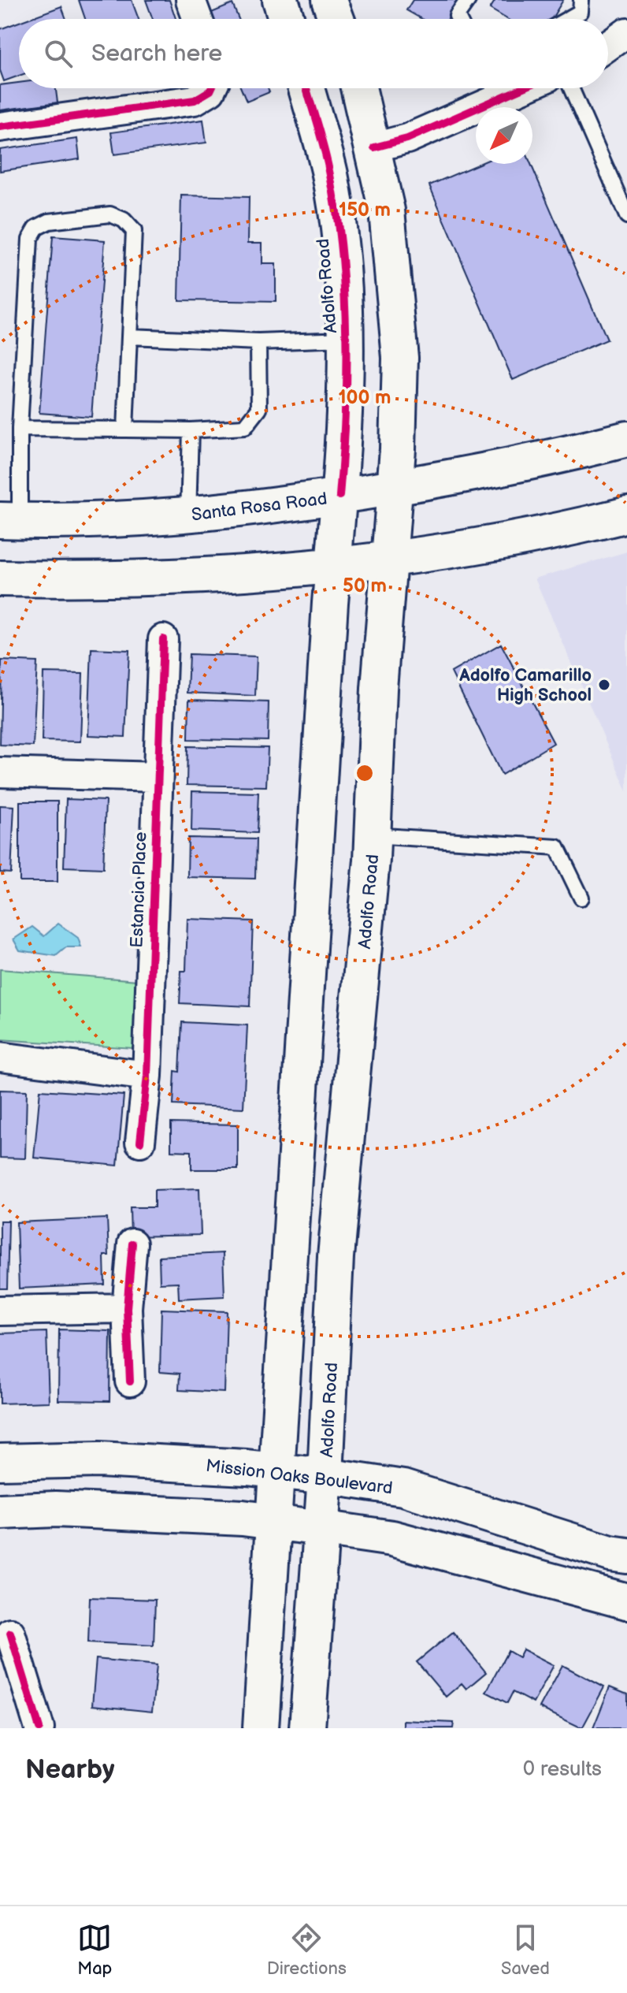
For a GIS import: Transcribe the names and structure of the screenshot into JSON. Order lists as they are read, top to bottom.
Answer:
{
  "streets": {
    "main road": ["Adolfo Road", "Santa Rosa Road", "Mission Oaks Boulevard"],
    "street": ["Estancia Place"]
  },
  "crossings": [
    ["Adolfo Road", "Santa Rosa Road"],
    ["Adolfo Road", "Mission Oaks Boulevard"]
  ],
  "places": ["Adolfo Camarillo High School"],
  "north": "bottom left",
  "page": {
    "search": "Search here",
    "heading": ["Nearby", "0 results"],
    "nav": ["Map", "Directions", "Saved"]
  },
  "rings": ["150 m", "100 m", "50 m"]
}
